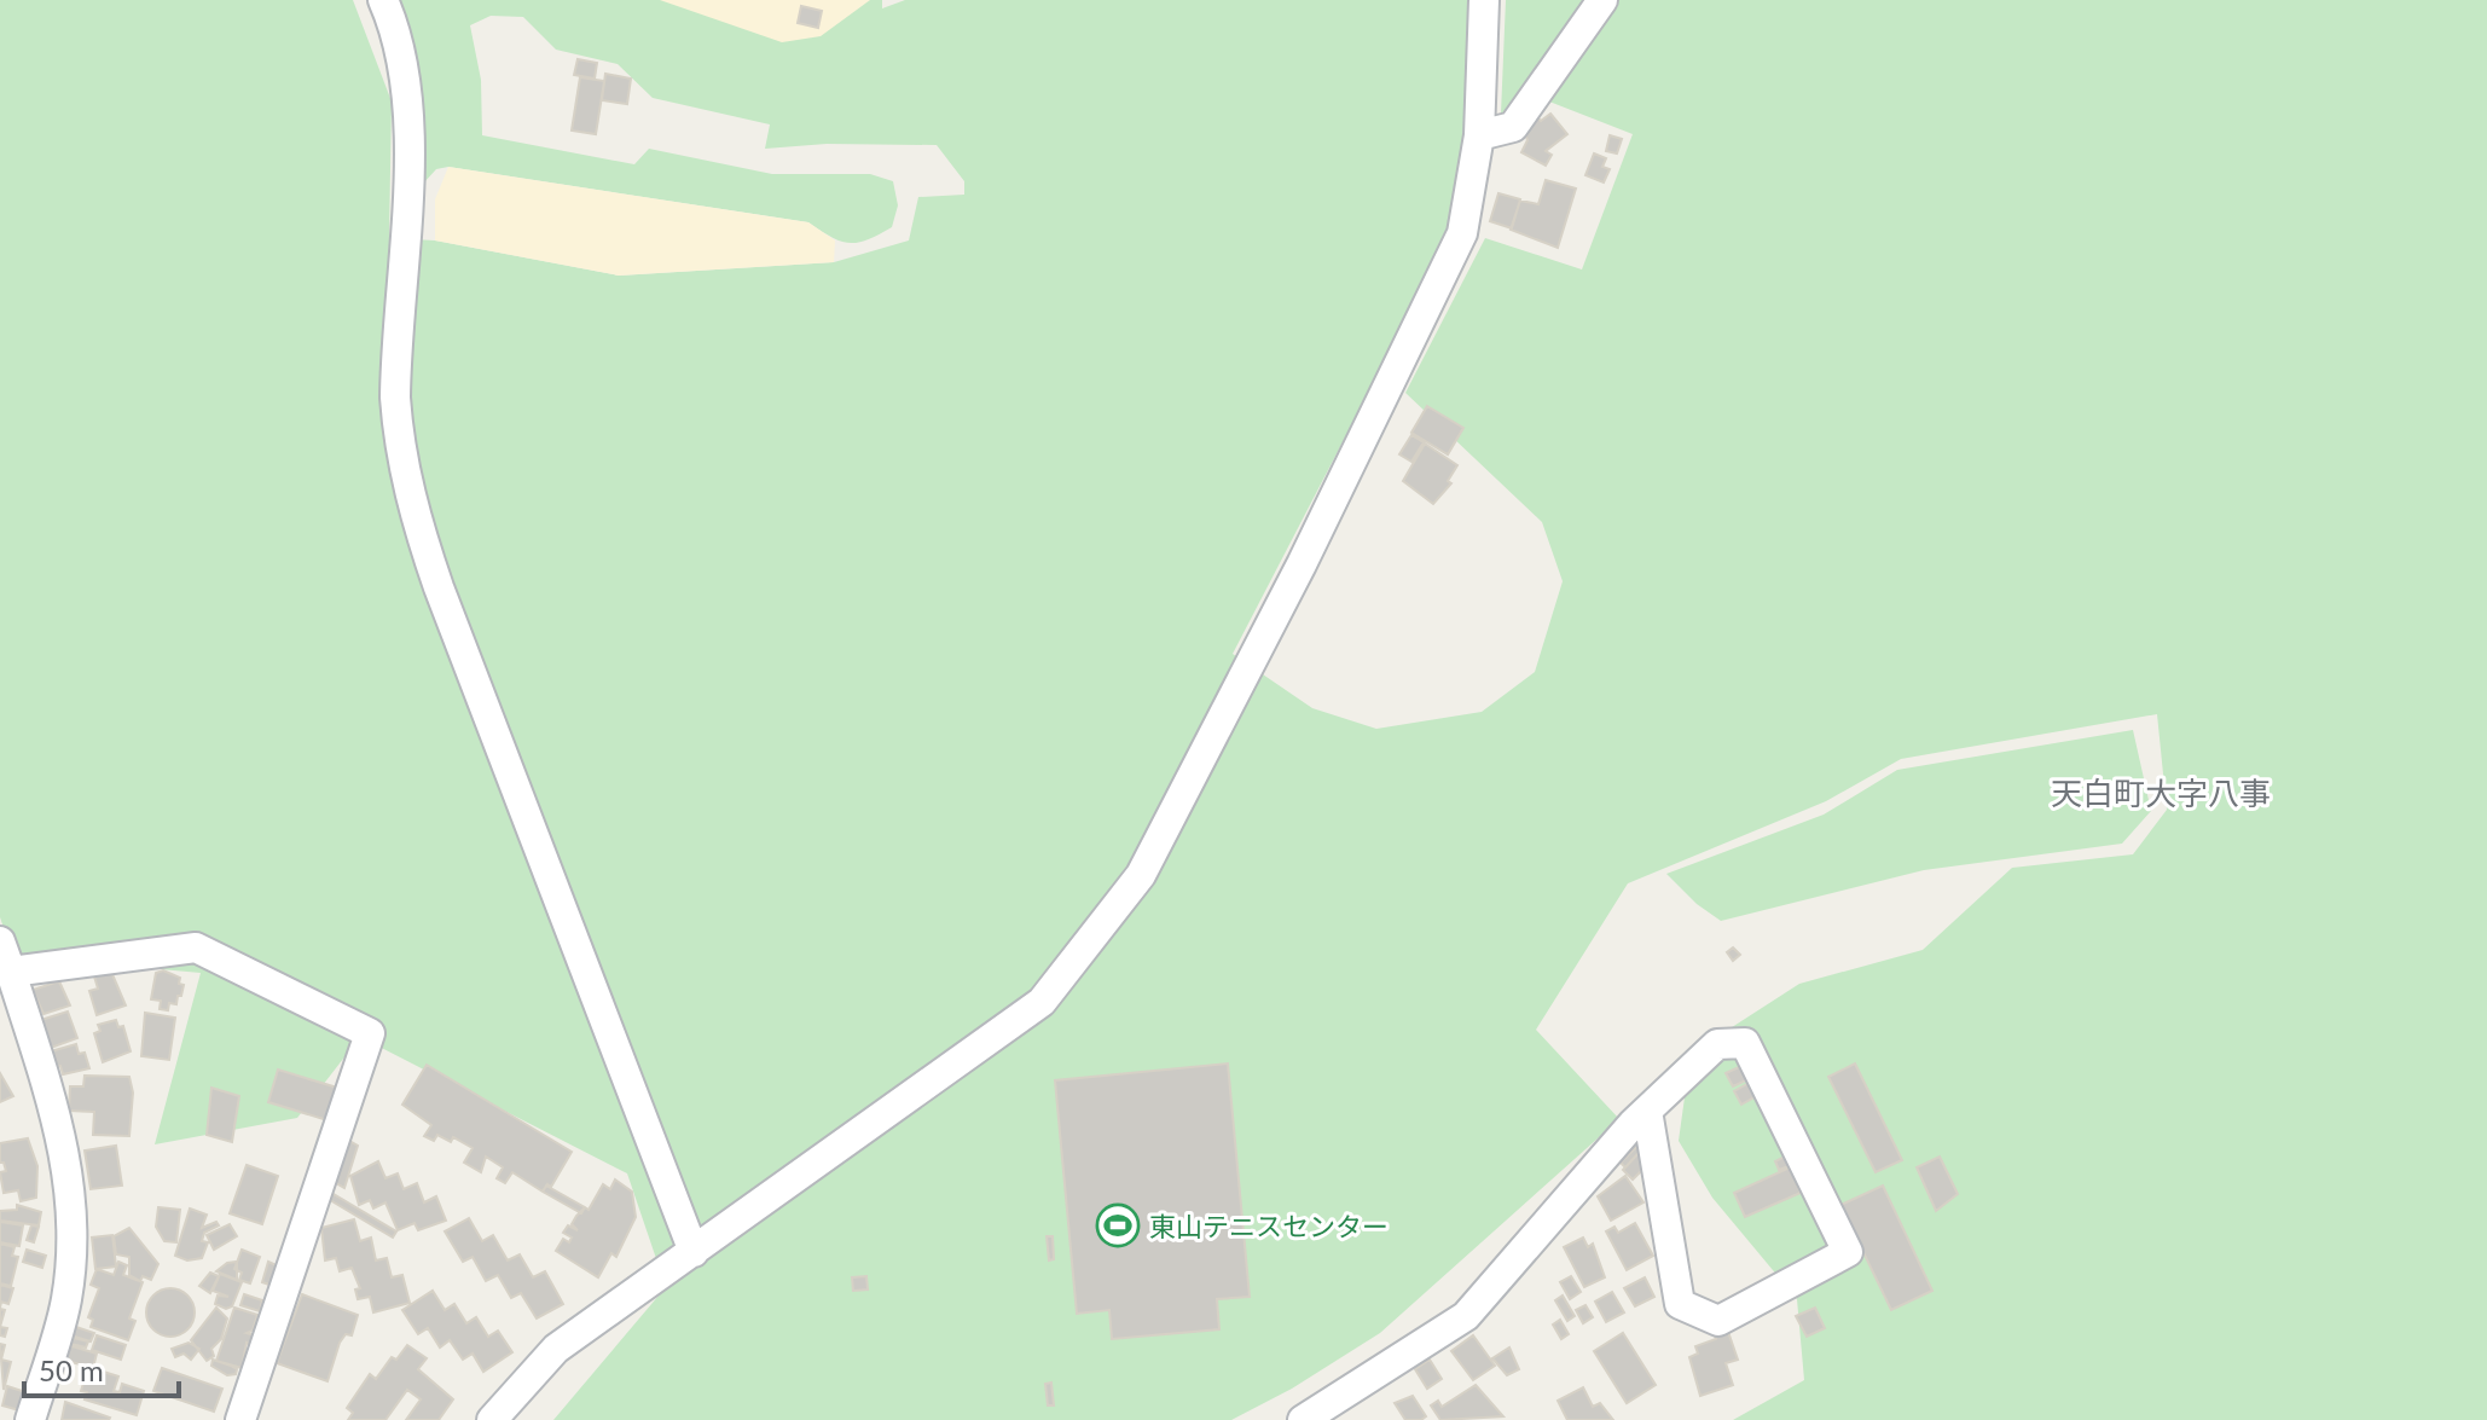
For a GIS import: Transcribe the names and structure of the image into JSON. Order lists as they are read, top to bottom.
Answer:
{
  "districts": ["天白町大字八事"],
  "places": {
    "sports": ["東山テニスセンター"]
  },
  "scale_bar": "50 m"
}
